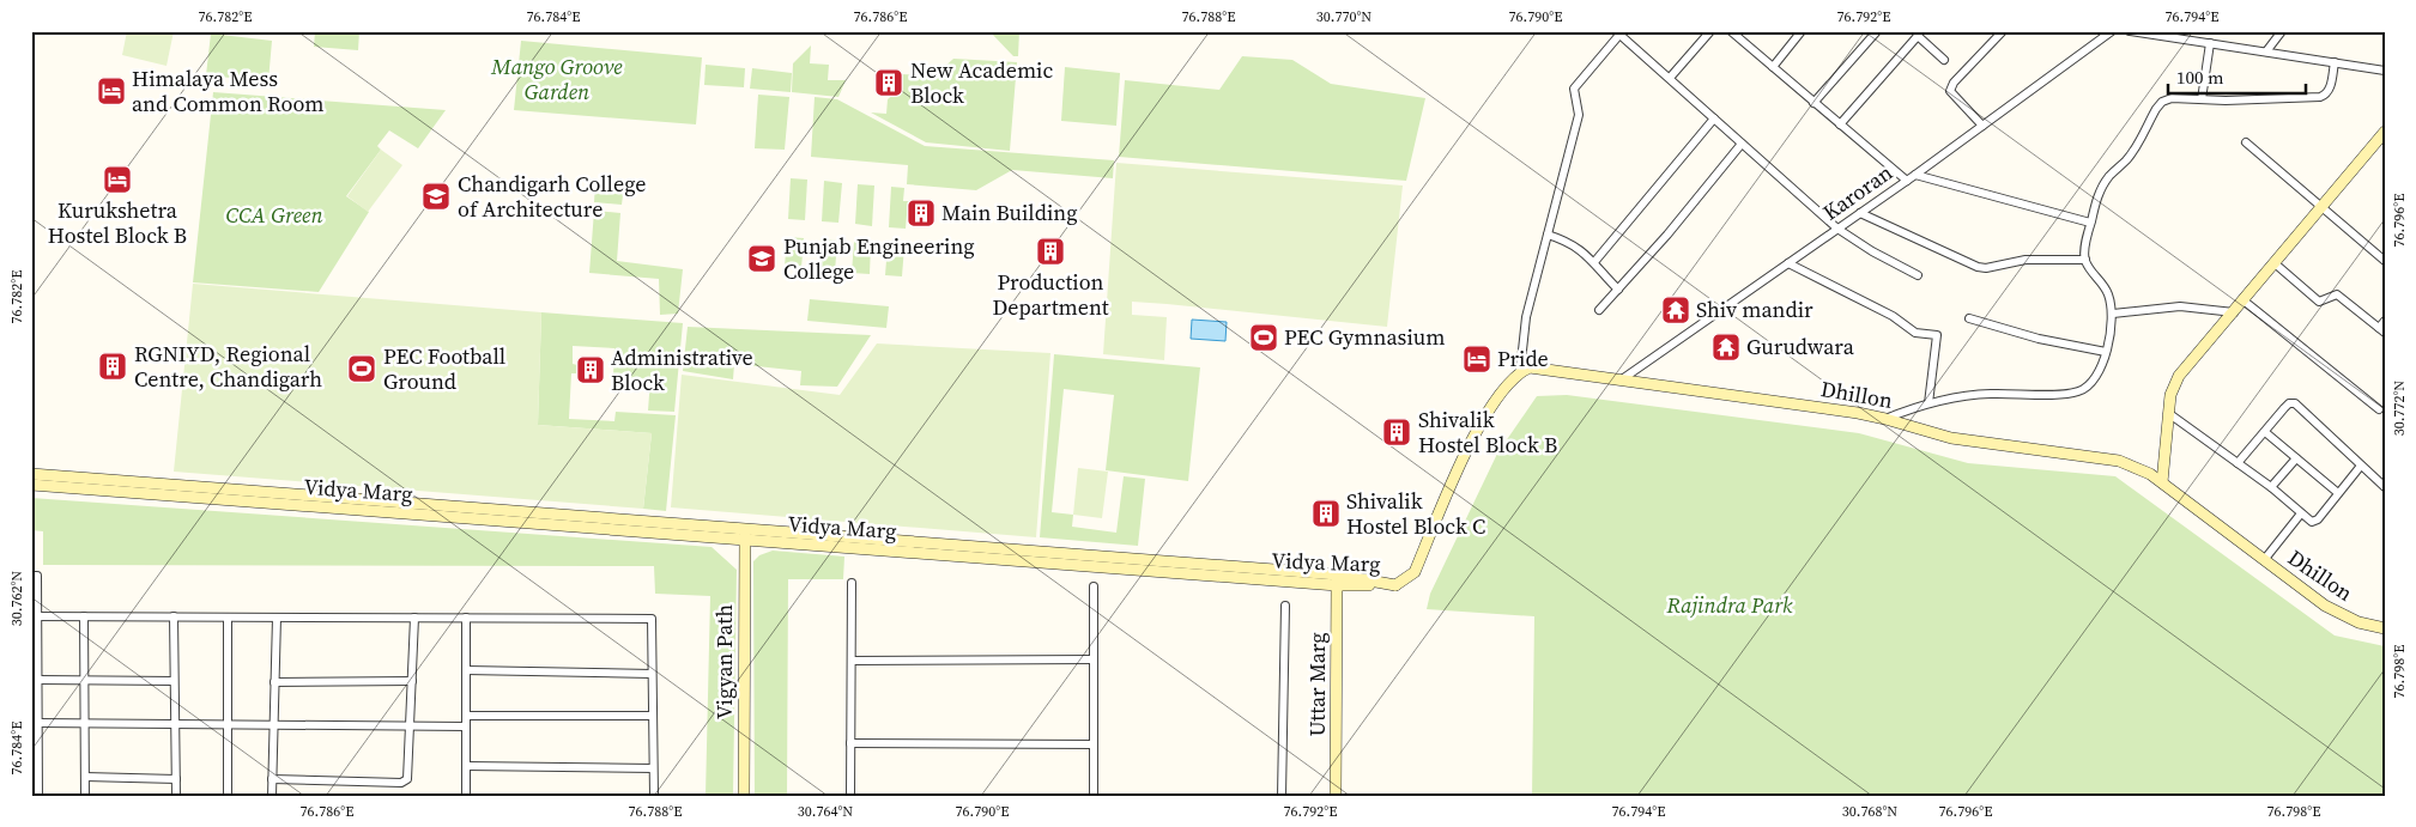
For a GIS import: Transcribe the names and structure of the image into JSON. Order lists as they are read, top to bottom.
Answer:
{
  "streets": {
    "main road": [
      "Dhillon",
      "Vidya Marg",
      "Vigyan Path",
      "Uttar Marg"
    ],
    "street": ["Karoran"]
  },
  "crossings": [
    ["Karoran", "Dhillon"],
    ["Dhillon", "Vidya Marg"],
    ["Vidya Marg", "Vigyan Path"],
    ["Vidya Marg", "Uttar Marg"]
  ],
  "parks": ["Mango Groove Garden", "CCA Green", "Rajindra Park"],
  "places": {
    "building": [
      "New Academic Block",
      "Main Building",
      "Production Department",
      "RGNIYD, Regional Centre, Chandigarh",
      "Administrative Block",
      "Shivalik Hostel Block B",
      "Shivalik Hostel Block C"
    ],
    "hotel": ["Himalaya Mess and Common Room", "Kurukshetra Hostel Block B", "Pride"],
    "school or university": ["Chandigarh College of Architecture", "Punjab Engineering College"],
    "temple": ["Shiv mandir", "Gurudwara"],
    "sports": ["PEC Gymnasium", "PEC Football Ground"]
  },
  "scale_bar": "100 m",
  "coordinates": [
    "76.782°E",
    "76.784°E",
    "76.786°E",
    "76.788°E",
    "30.770°N",
    "76.790°E",
    "76.792°E",
    "76.794°E",
    "76.796°E",
    "30.772°N",
    "30.762°N",
    "76.798°E",
    "30.764°N",
    "30.768°N"
  ]
}
